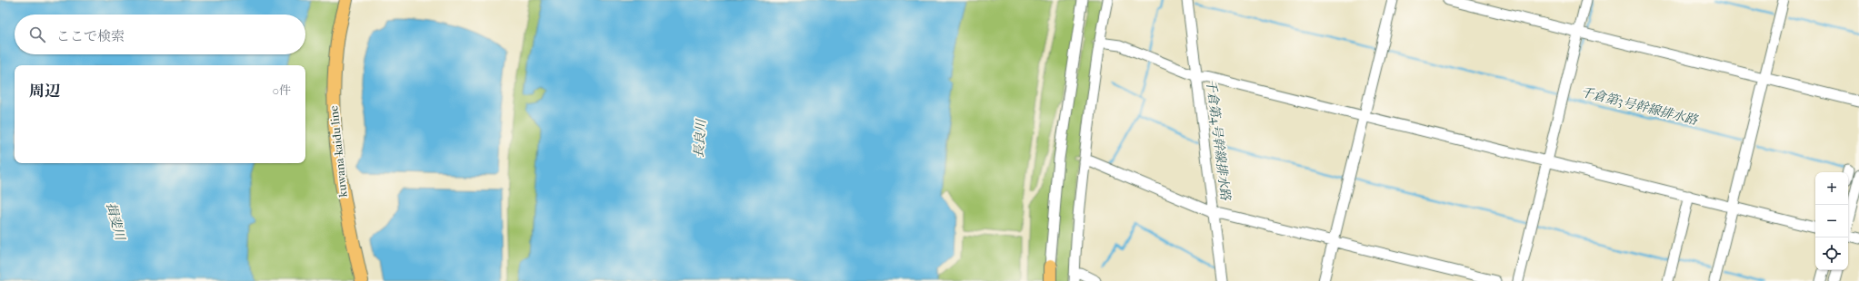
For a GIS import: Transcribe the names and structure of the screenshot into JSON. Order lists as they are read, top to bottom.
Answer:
{
  "streets": {
    "main road": ["kuwana-kaidu line"]
  },
  "water": [
    "千倉第3号幹線排水路",
    "長良川",
    "千倉第4号幹線排水路",
    "揖斐川"
  ],
  "page": {
    "search": "ここで検索",
    "heading": ["周辺", "0件"],
    "map_buttons": ["+", "−"]
  }
}
